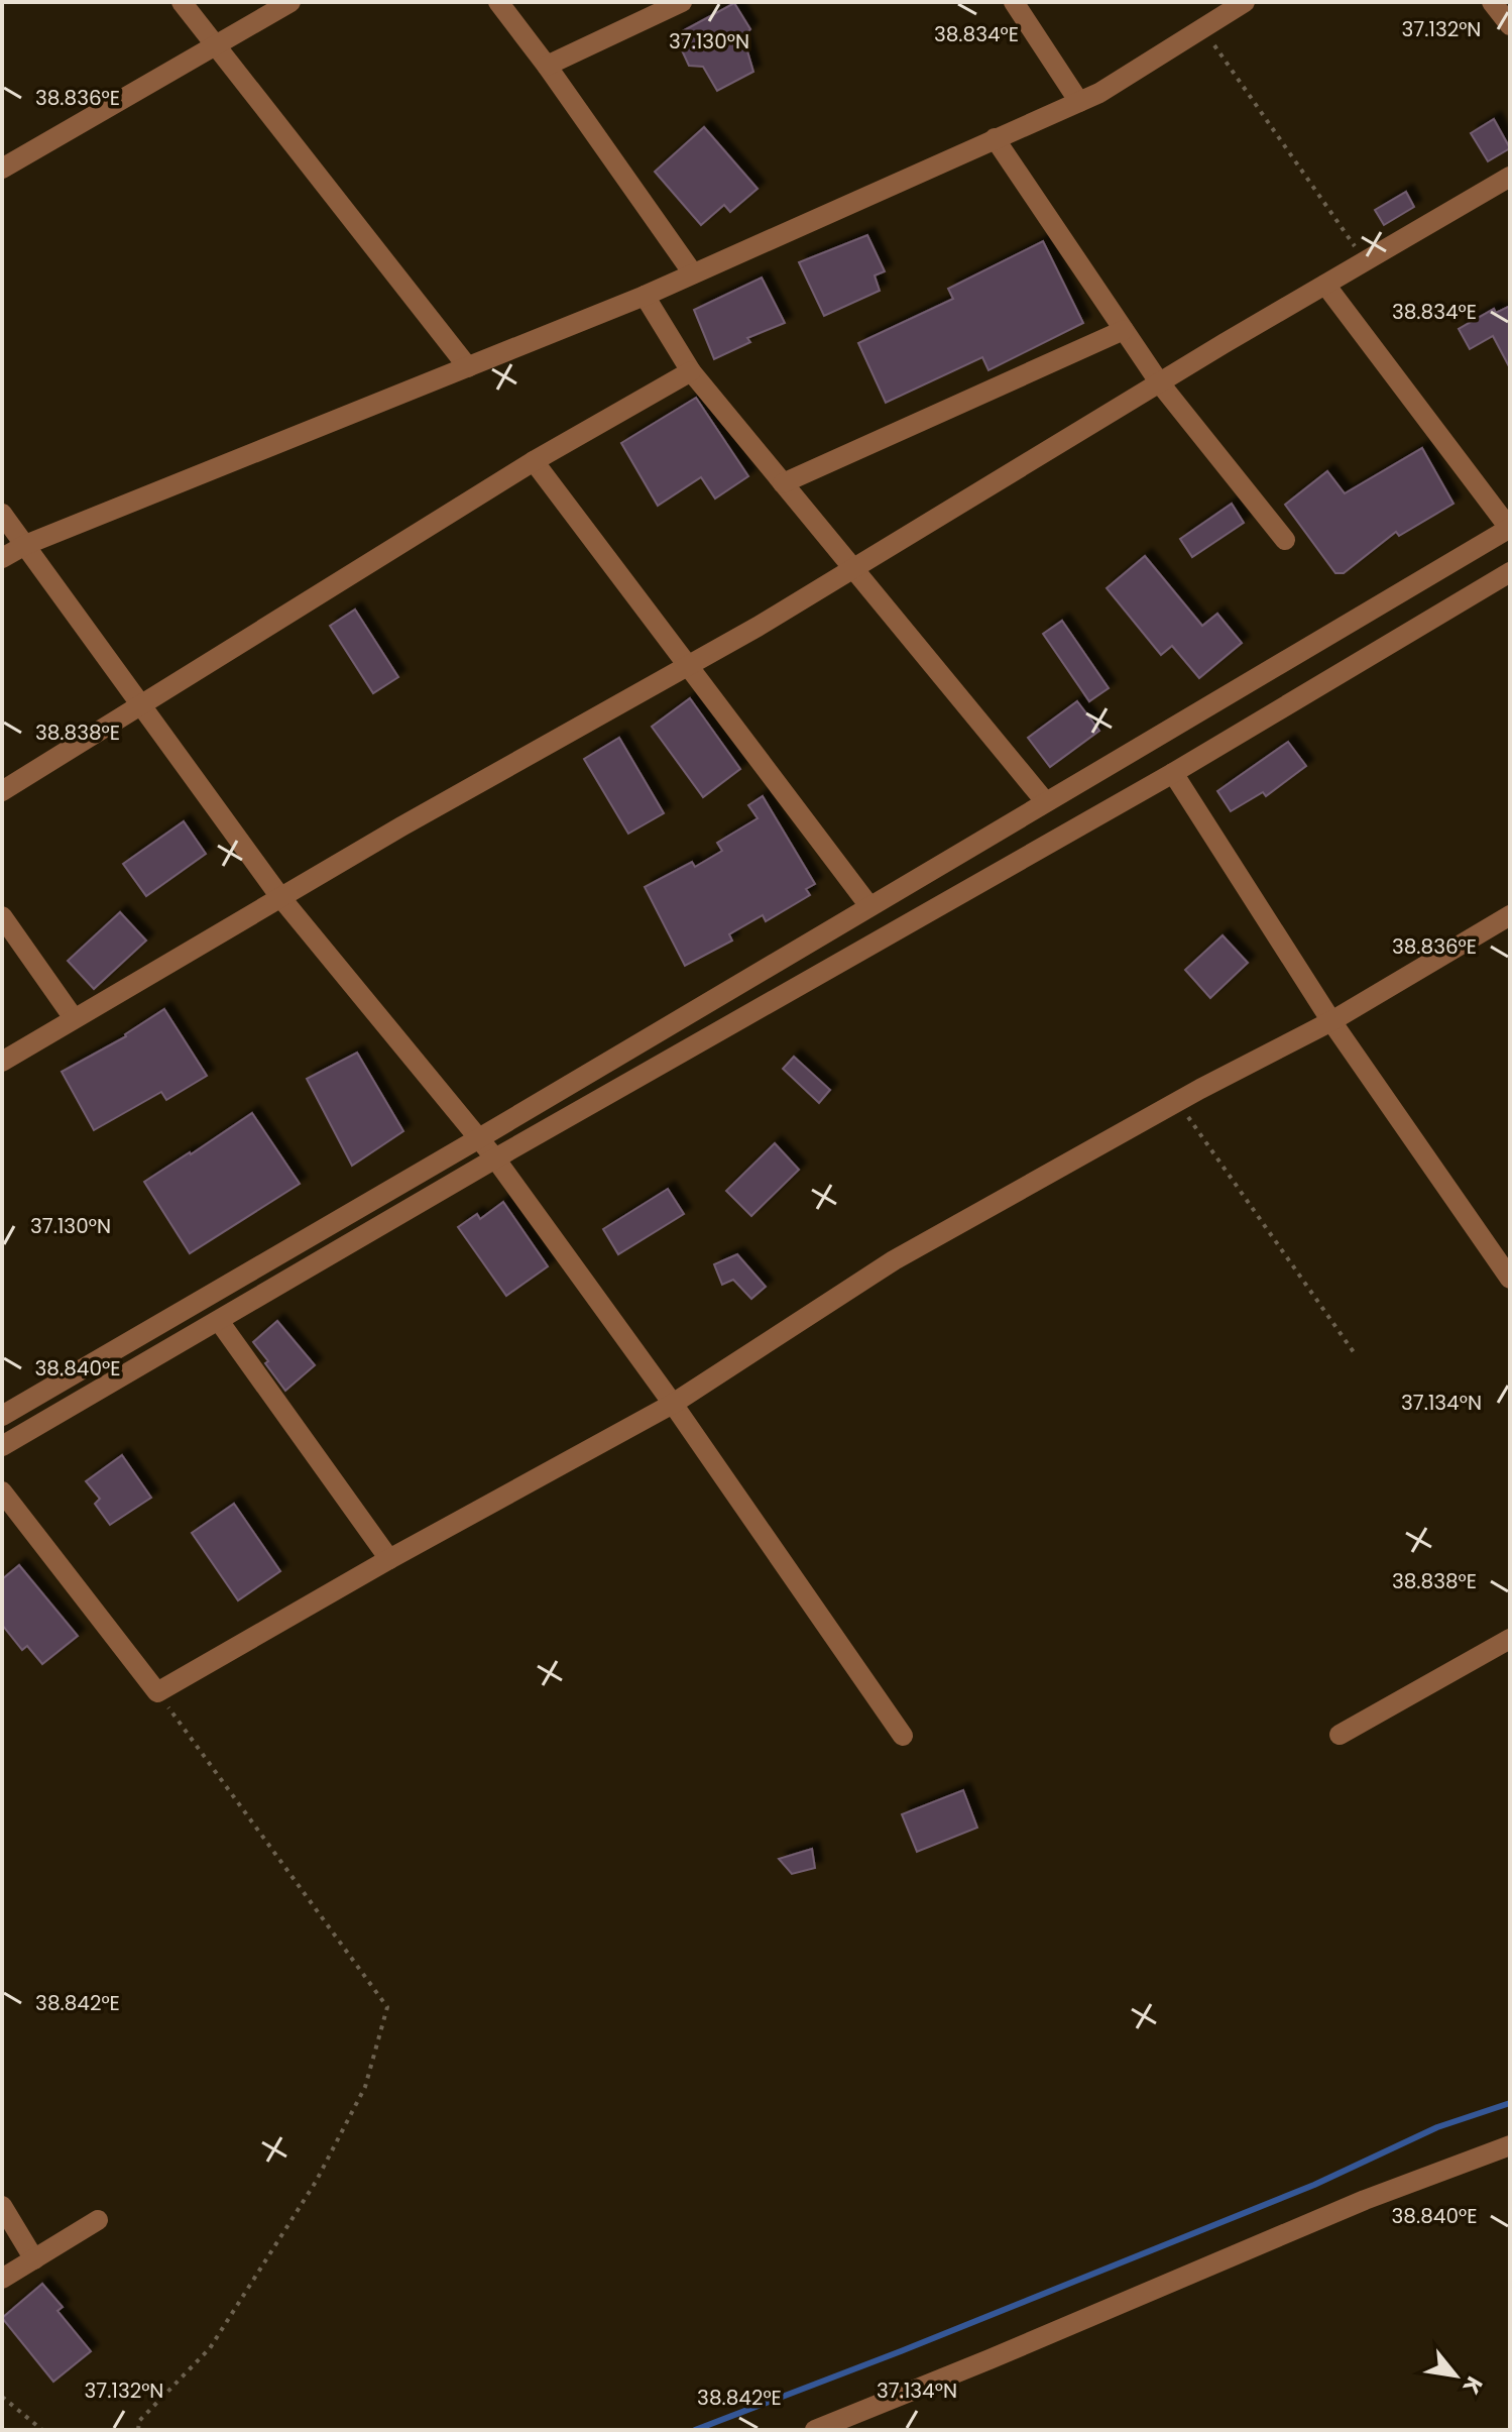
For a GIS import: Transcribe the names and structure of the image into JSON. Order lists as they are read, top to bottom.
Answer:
{
  "north": "bottom right",
  "coordinates": [
    "37.132°N",
    "38.834°E",
    "37.130°N",
    "38.836°E",
    "38.838°E",
    "38.840°E",
    "37.134°N",
    "38.842°E"
  ]
}
